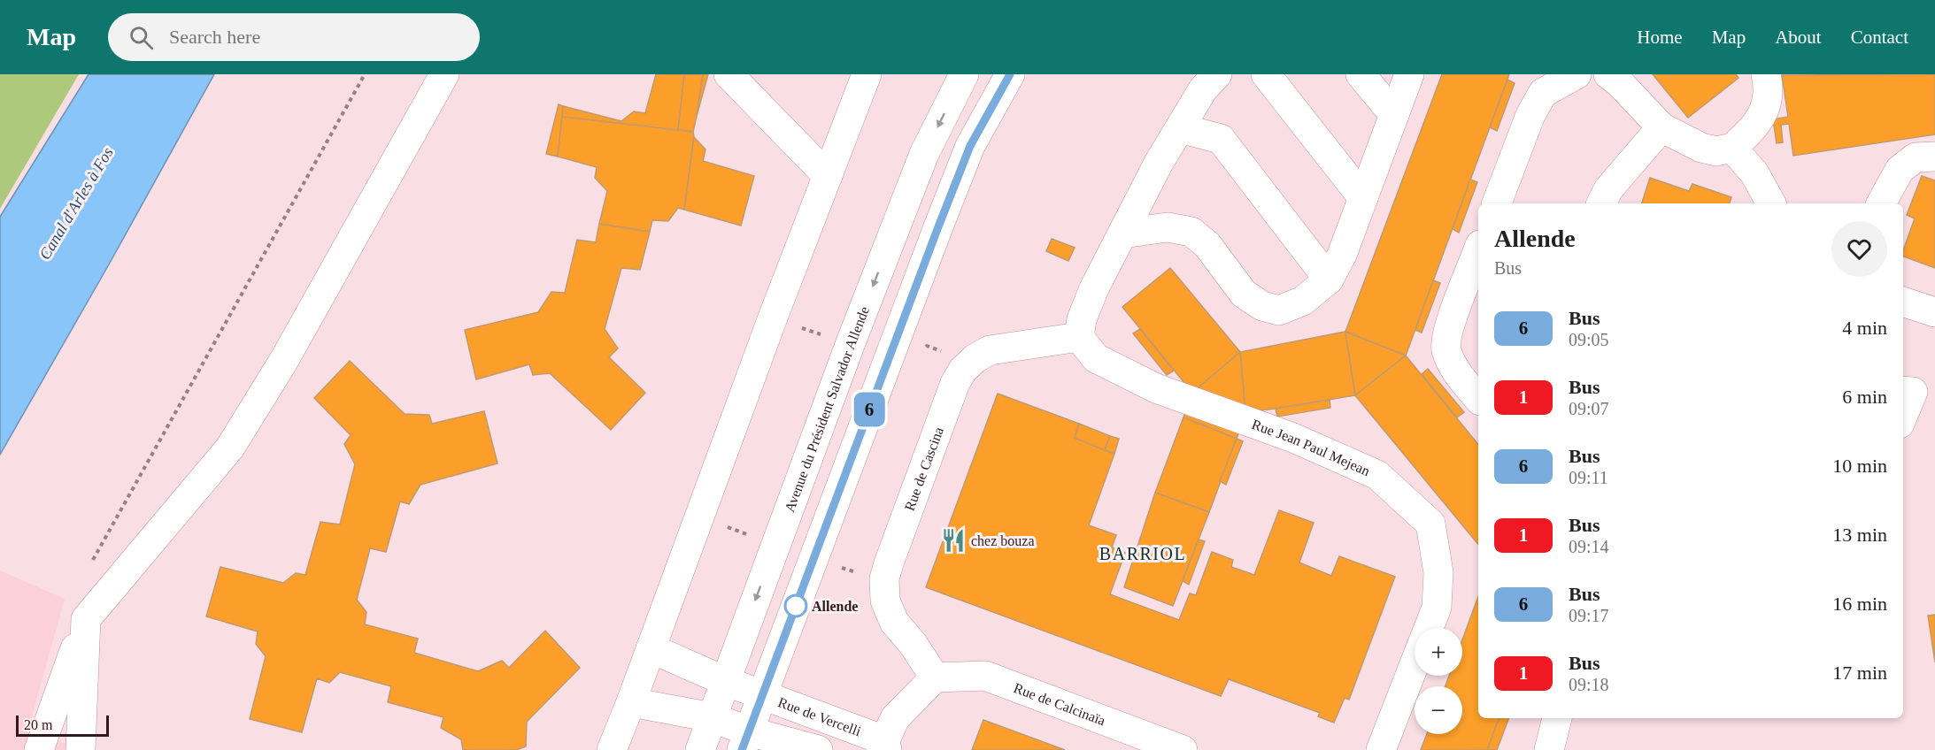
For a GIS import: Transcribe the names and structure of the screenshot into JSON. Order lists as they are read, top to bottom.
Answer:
{
  "streets": {
    "street": [
      "Avenue du Président Salvador Allende",
      "Rue Jean Paul Mejean",
      "Rue de Cascina",
      "Rue de Calcinaïa",
      "Rue de Vercelli"
    ]
  },
  "crossings": [
    ["Avenue du Président Salvador Allende", "Rue de Vercelli"],
    ["Rue Jean Paul Mejean", "Rue de Cascina"],
    ["Rue de Cascina", "Rue de Calcinaïa"],
    ["Rue de Cascina", "Rue de Vercelli"],
    ["Rue de Calcinaïa", "Rue de Vercelli"]
  ],
  "districts": ["BARRIOL"],
  "water": ["Canal d'Arles à Fos"],
  "places": {
    "restaurant": ["chez bouza"],
    "other": ["Allende"]
  },
  "lines": ["bus line 6"],
  "scale_bar": "20 m",
  "page": {
    "header": "Map",
    "search": "Search here",
    "nav": [
      "Home",
      "Map",
      "About",
      "Contact"
    ],
    "on_map": "6",
    "heading": ["Allende", "Bus"],
    "list": [
      {
        "mark": "6",
        "name": "Bus",
        "note": "09:05",
        "value": "4 min"
      },
      {
        "mark": "1",
        "name": "Bus",
        "note": "09:07",
        "value": "6 min"
      },
      {
        "mark": "6",
        "name": "Bus",
        "note": "09:11",
        "value": "10 min"
      },
      {
        "mark": "1",
        "name": "Bus",
        "note": "09:14",
        "value": "13 min"
      },
      {
        "mark": "6",
        "name": "Bus",
        "note": "09:17",
        "value": "16 min"
      },
      {
        "mark": "1",
        "name": "Bus",
        "note": "09:18",
        "value": "17 min"
      }
    ],
    "map_buttons": ["+", "−"],
    "scale": "20 m"
  }
}
